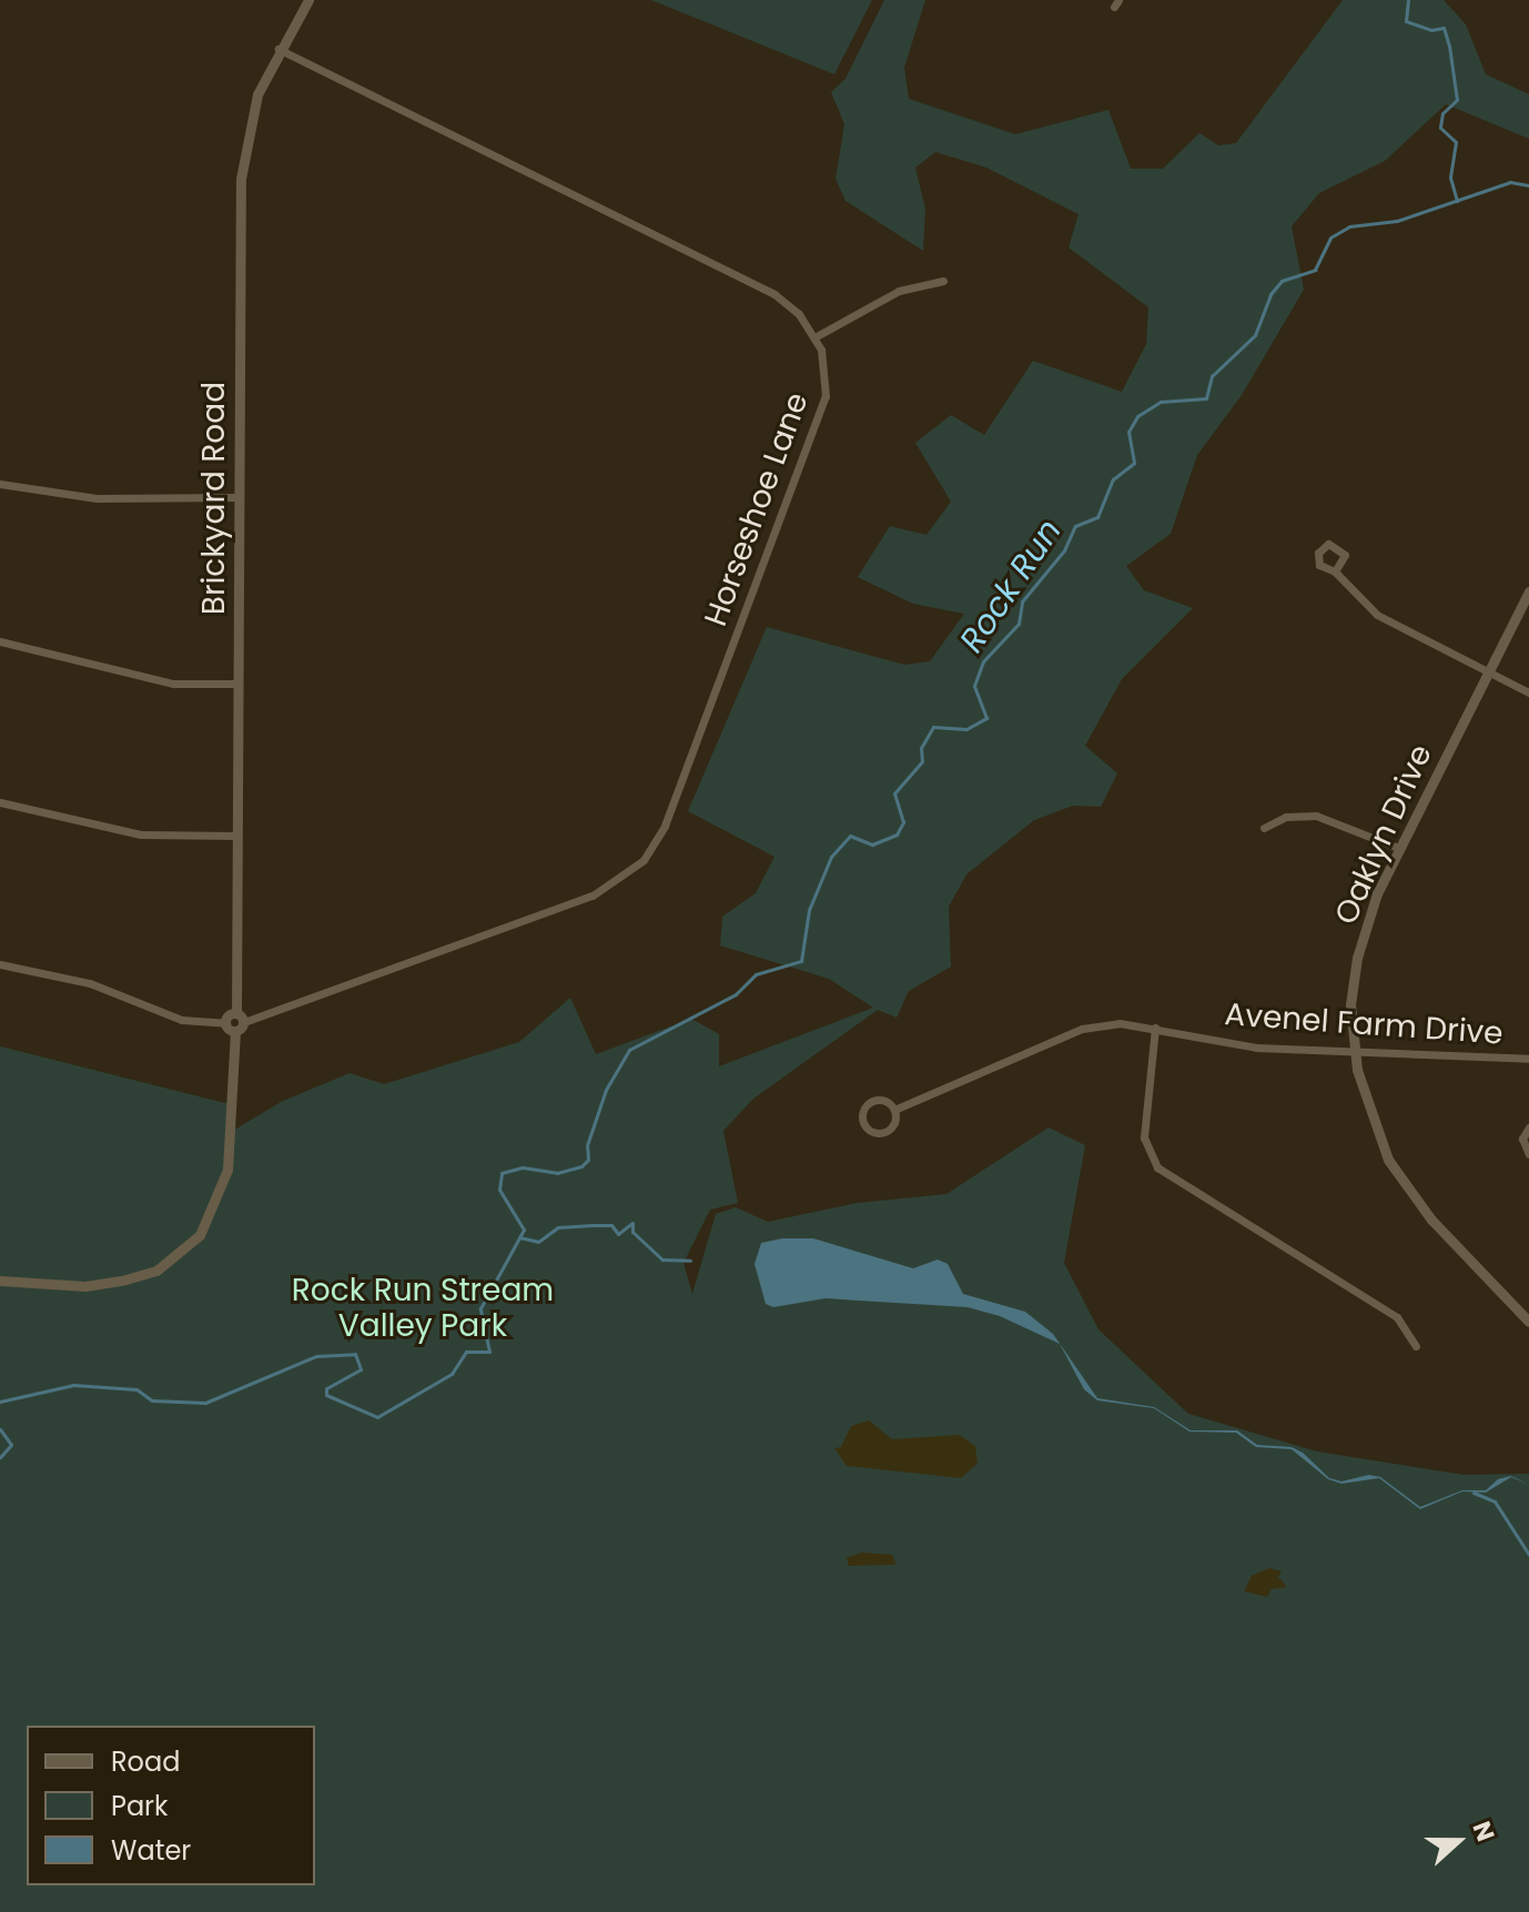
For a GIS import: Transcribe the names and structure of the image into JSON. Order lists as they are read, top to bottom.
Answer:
{
  "streets": {
    "street": [
      "Brickyard Road",
      "Horseshoe Lane",
      "Oaklyn Drive",
      "Avenel Farm Drive"
    ]
  },
  "crossings": [
    ["Brickyard Road", "Horseshoe Lane"],
    ["Oaklyn Drive", "Avenel Farm Drive"]
  ],
  "water": ["Rock Run"],
  "parks": ["Rock Run Stream Valley Park"],
  "legend": ["Road", "Park", "Water"],
  "north": "right"
}
